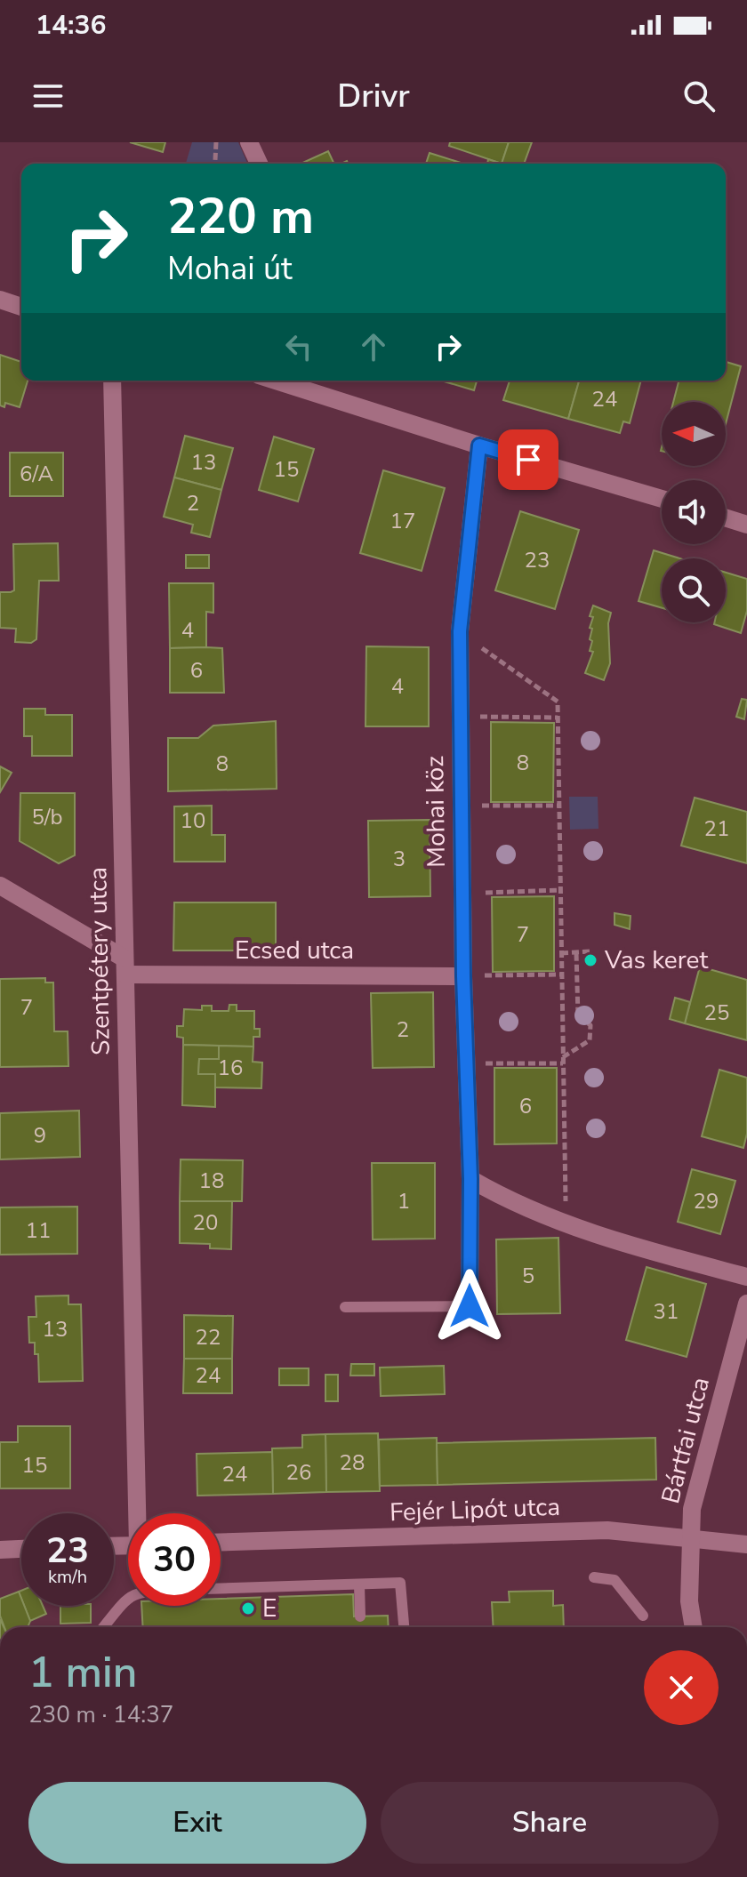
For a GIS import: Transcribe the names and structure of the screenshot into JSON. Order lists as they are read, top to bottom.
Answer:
{
  "streets": {
    "street": [
      "Mohai köz",
      "Ecsed utca",
      "Szentpétery utca",
      "Bártfai utca",
      "Fejér Lipót utca"
    ]
  },
  "crossings": [
    ["Mohai köz", "Ecsed utca"],
    ["Ecsed utca", "Szentpétery utca"],
    ["Bártfai utca", "Fejér Lipót utca"]
  ],
  "places": ["Vas keret", "E"],
  "house_numbers": [
    "24",
    "13",
    "15",
    "6/A",
    "2",
    "17",
    "23",
    "4",
    "6",
    "4",
    "8",
    "8",
    "5/b",
    "10",
    "21",
    "3",
    "7",
    "7",
    "25",
    "2",
    "16",
    "6",
    "9",
    "18",
    "1",
    "29",
    "20",
    "11",
    "5",
    "31",
    "13",
    "22",
    "24",
    "28",
    "15",
    "26",
    "24"
  ],
  "north": "left",
  "page": {
    "status": "14:36",
    "header": "Drivr",
    "turn": ["220 m", "Mohai út"],
    "speed": "23 km/h",
    "limit": "30",
    "heading": ["1 min", "230 m · 14:37"],
    "buttons": ["Exit", "Share"]
  }
}
